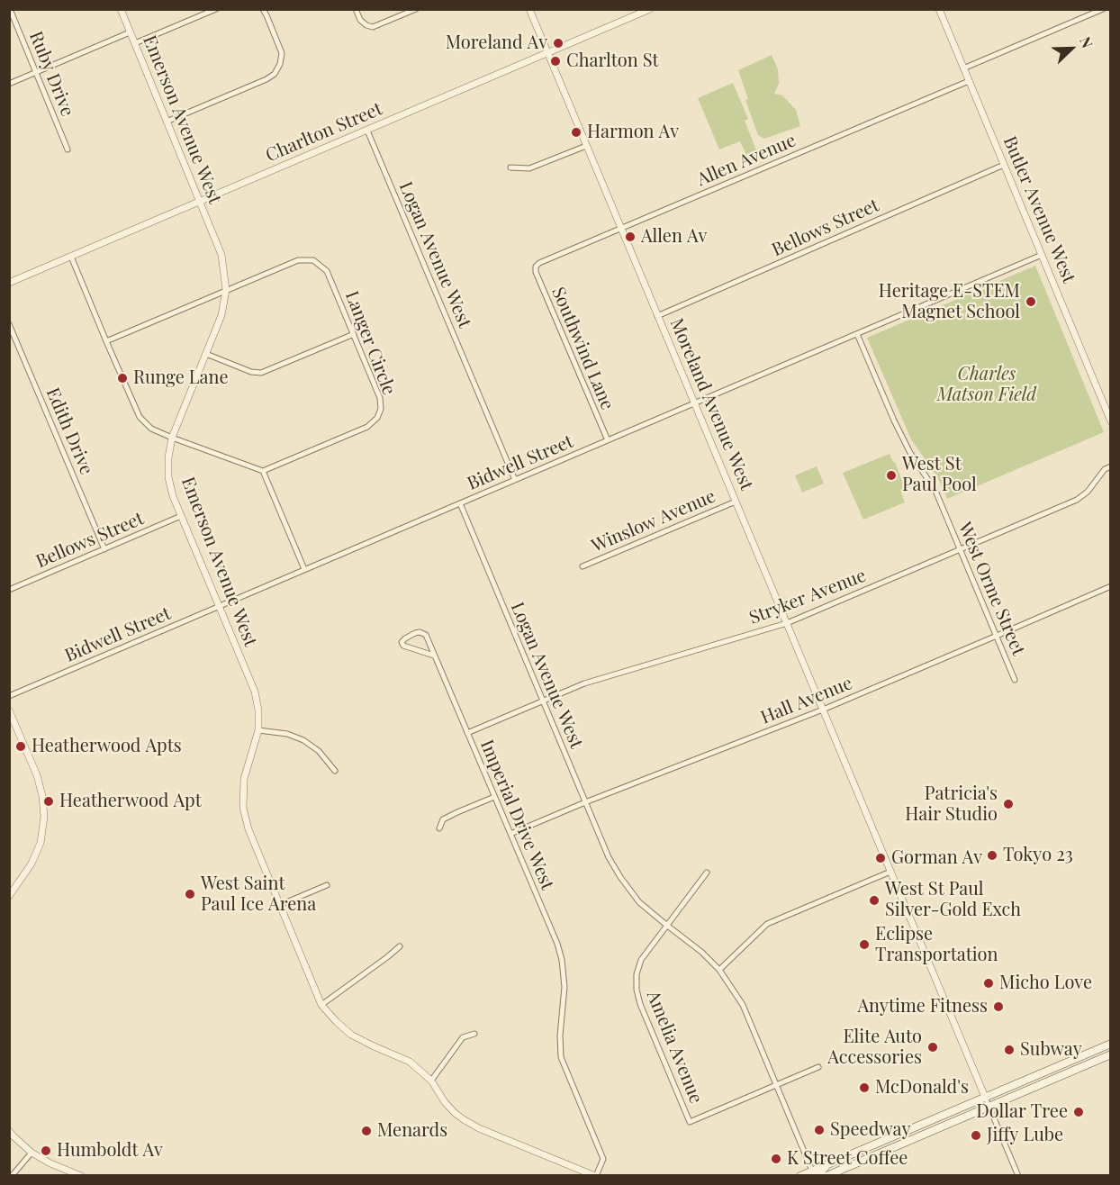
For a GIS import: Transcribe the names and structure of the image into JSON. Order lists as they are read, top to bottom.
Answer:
{
  "streets": {
    "street": [
      "Ruby Drive",
      "Emerson Avenue West",
      "Charlton Street",
      "Allen Avenue",
      "Butler Avenue West",
      "Bellows Street",
      "Logan Avenue West",
      "Langer Circle",
      "Southwind Lane",
      "Moreland Avenue West",
      "Edith Drive",
      "Bidwell Street",
      "Winslow Avenue",
      "West Orme Street",
      "Stryker Avenue",
      "Hall Avenue",
      "Imperial Drive West",
      "Amelia Avenue"
    ]
  },
  "crossings": [
    ["Emerson Avenue West", "Charlton Street"],
    ["Emerson Avenue West", "Bellows Street"],
    ["Emerson Avenue West", "Langer Circle"],
    ["Emerson Avenue West", "Bidwell Street"],
    ["Charlton Street", "Logan Avenue West"],
    ["Charlton Street", "Moreland Avenue West"],
    ["Allen Avenue", "Butler Avenue West"],
    ["Allen Avenue", "Southwind Lane"],
    ["Allen Avenue", "Moreland Avenue West"],
    ["Butler Avenue West", "Bellows Street"],
    ["Butler Avenue West", "Bidwell Street"],
    ["Bellows Street", "Moreland Avenue West"],
    ["Bellows Street", "Edith Drive"],
    ["Logan Avenue West", "Bidwell Street"],
    ["Logan Avenue West", "Stryker Avenue"],
    ["Logan Avenue West", "Hall Avenue"],
    ["Logan Avenue West", "Amelia Avenue"],
    ["Southwind Lane", "Bidwell Street"],
    ["Moreland Avenue West", "Bidwell Street"],
    ["Moreland Avenue West", "Winslow Avenue"],
    ["Moreland Avenue West", "Stryker Avenue"],
    ["Moreland Avenue West", "Hall Avenue"],
    ["Bidwell Street", "West Orme Street"],
    ["West Orme Street", "Stryker Avenue"],
    ["West Orme Street", "Hall Avenue"],
    ["Stryker Avenue", "Imperial Drive West"],
    ["Hall Avenue", "Imperial Drive West"]
  ],
  "parks": ["Charles Matson Field"],
  "places": [
    "Moreland Av",
    "Charlton St",
    "Harmon Av",
    "Allen Av",
    "Heritage E-STEM Magnet School",
    "Runge Lane",
    "West St Paul Pool",
    "Heatherwood Apts",
    "Heatherwood Apt",
    "Patricia's Hair Studio",
    "Tokyo 23",
    "Gorman Av",
    "West Saint Paul Ice Arena",
    "West St Paul Silver-Gold Exch",
    "Eclipse Transportation",
    "Micho Love",
    "Anytime Fitness",
    "Elite Auto Accessories",
    "Subway",
    "McDonald's",
    "Dollar Tree",
    "Speedway",
    "Menards",
    "Jiffy Lube",
    "Humboldt Av",
    "K Street Coffee"
  ],
  "north": "top right"
}
